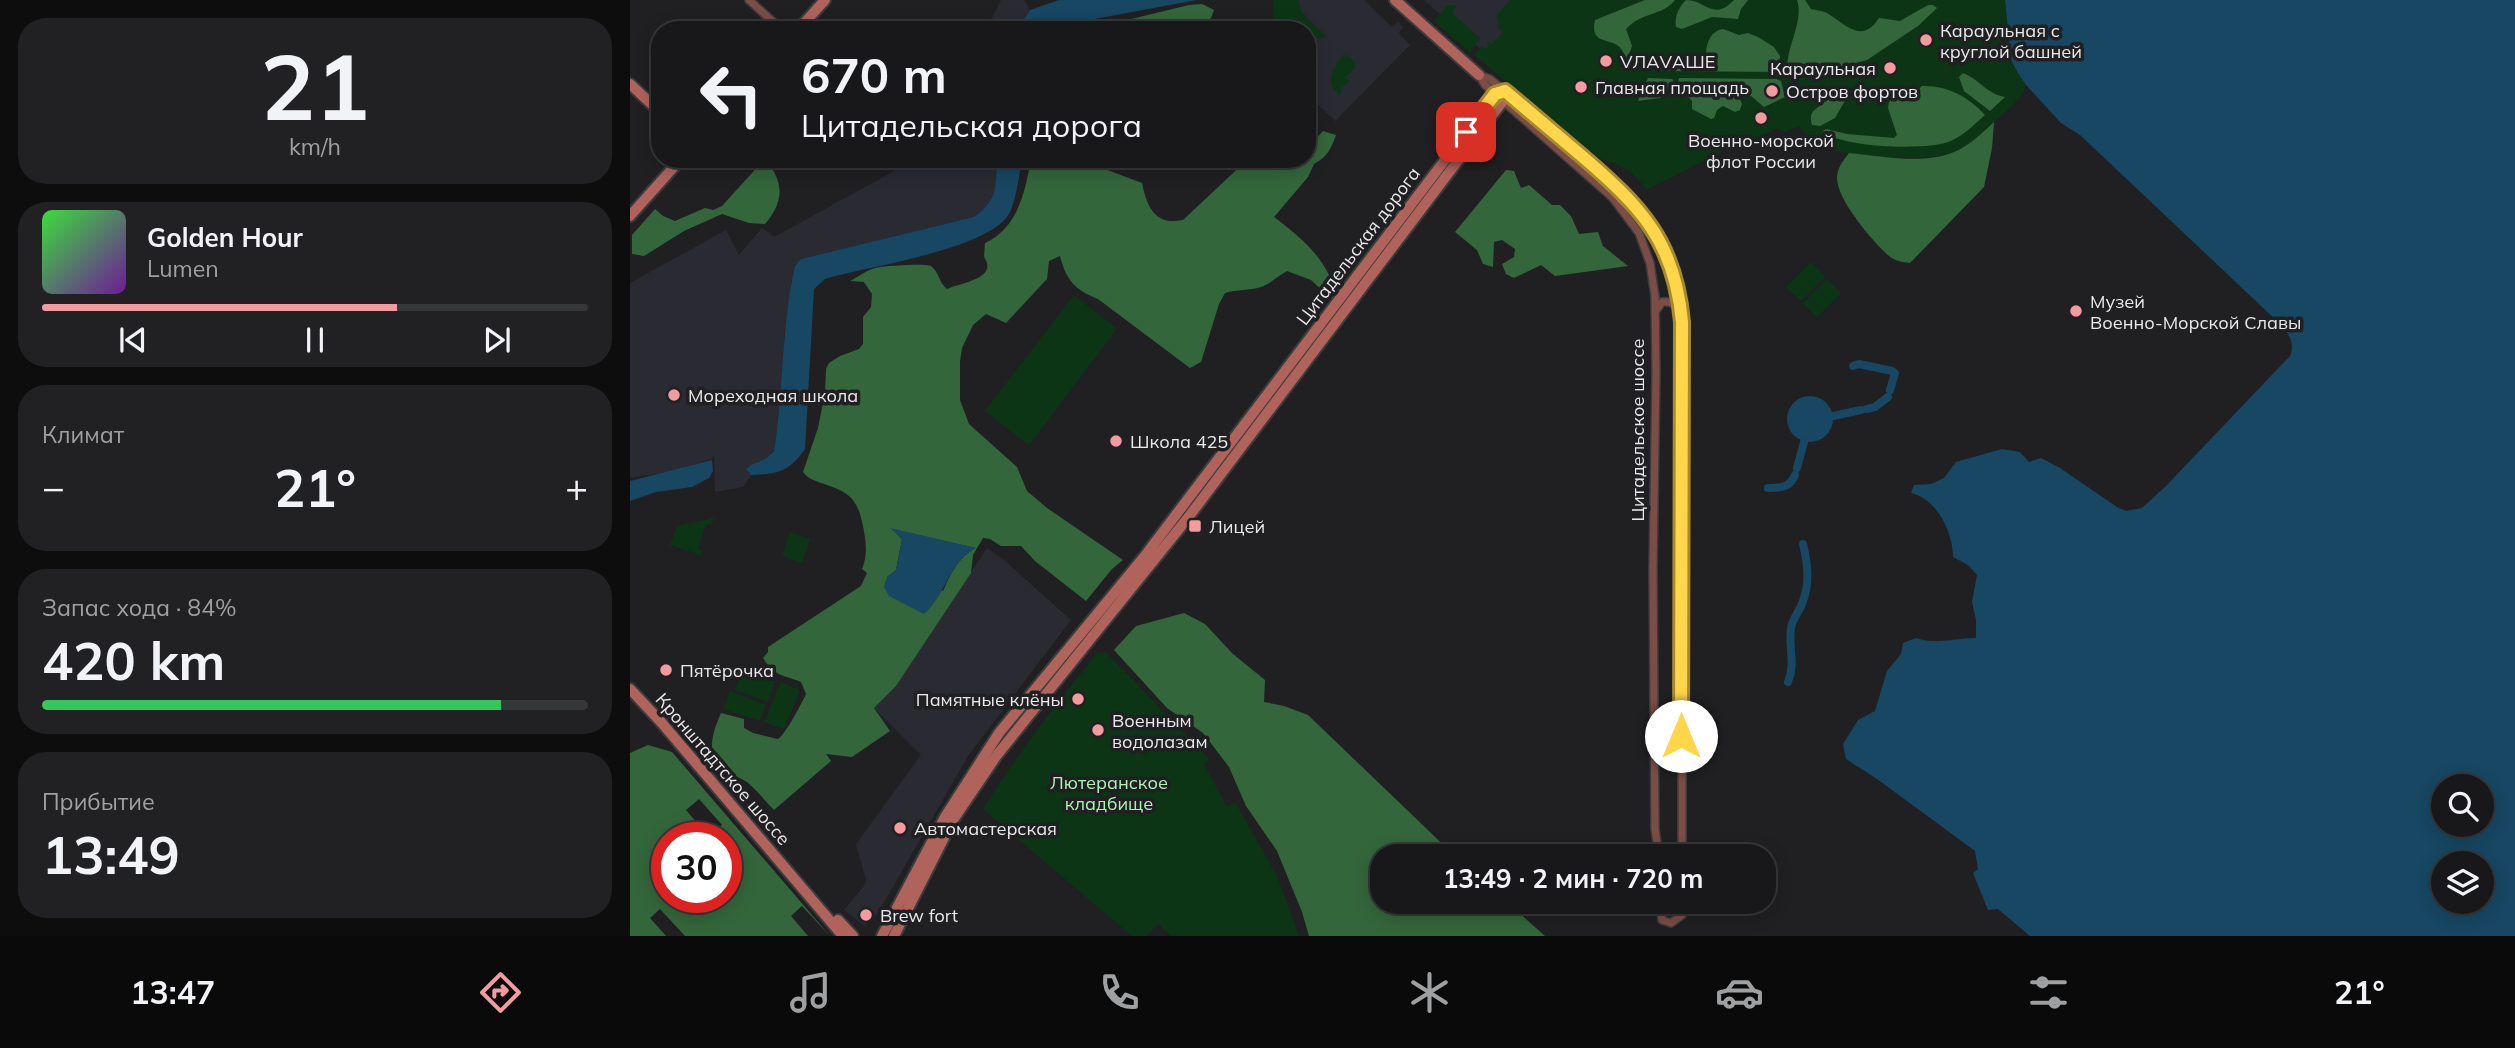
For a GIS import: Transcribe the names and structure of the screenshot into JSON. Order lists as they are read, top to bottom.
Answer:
{
  "streets": {
    "street": ["Цитадельская дорога", "Цитадельское шоссе", "Кронштадтское шоссе"]
  },
  "crossings": [
    ["Цитадельская дорога", "Цитадельское шоссе"]
  ],
  "parks": ["Лютеранское кладбище"],
  "places": {
    "other": [
      "Караульная с круглой башней",
      "VЛАVАШЕ",
      "Караульная",
      "Главная площадь",
      "Остров фортов",
      "Военно-морской флот России",
      "Музей Военно-Морской Славы",
      "Мореходная школа",
      "Школа 425",
      "Пятёрочка",
      "Памятные клёны",
      "Военным водолазам",
      "Автомастерская",
      "Brew fort"
    ],
    "transit": ["Лицей"]
  },
  "page": {
    "tile": [
      ["21", "km/h"],
      "Климат",
      ["Запас хода · 84%", "420 km"],
      ["Прибытие", "13:49"]
    ],
    "turn": ["670 m", "Цитадельская дорога"],
    "song": ["Golden Hour", "Lumen"],
    "heat": ["−", "21°", "+"],
    "limit": "30",
    "trip": "13:49 · 2 мин · 720 m",
    "tabs": ["13:47", "21°"]
  }
}
